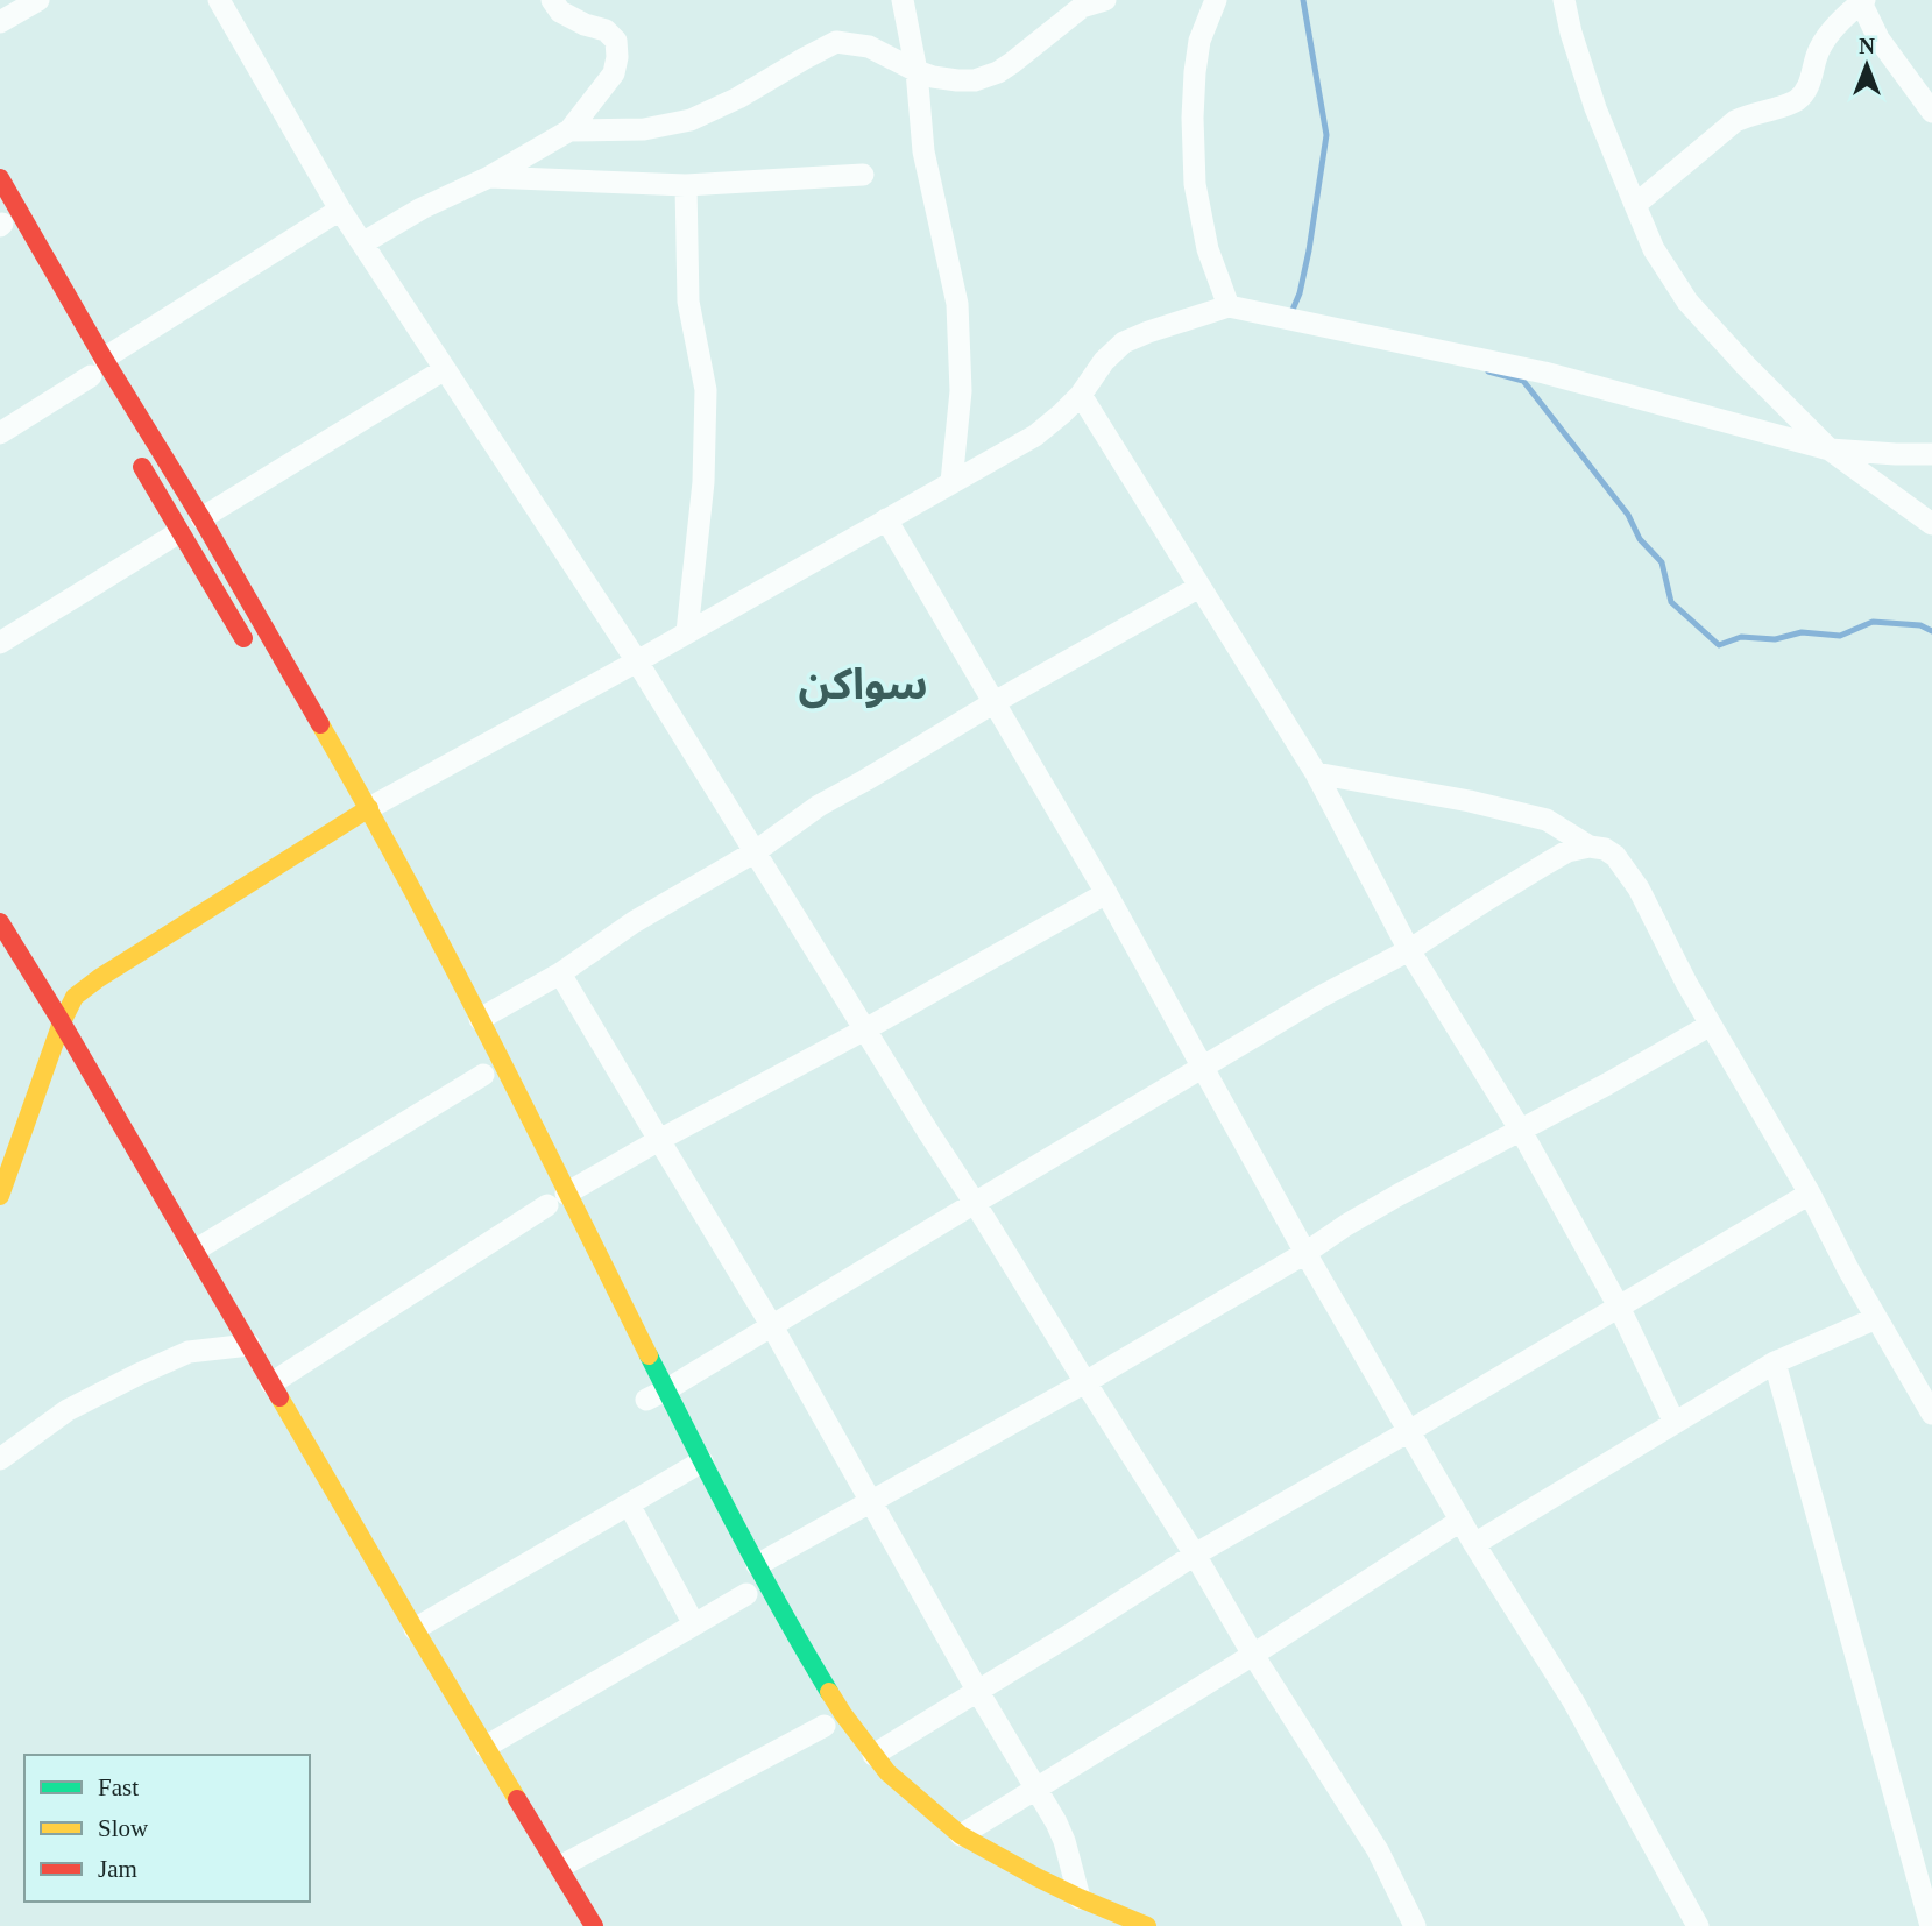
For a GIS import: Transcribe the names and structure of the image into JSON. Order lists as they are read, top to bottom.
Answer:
{
  "districts": ["سواكن"],
  "legend": ["Fast", "Slow", "Jam"],
  "north": "top"
}
